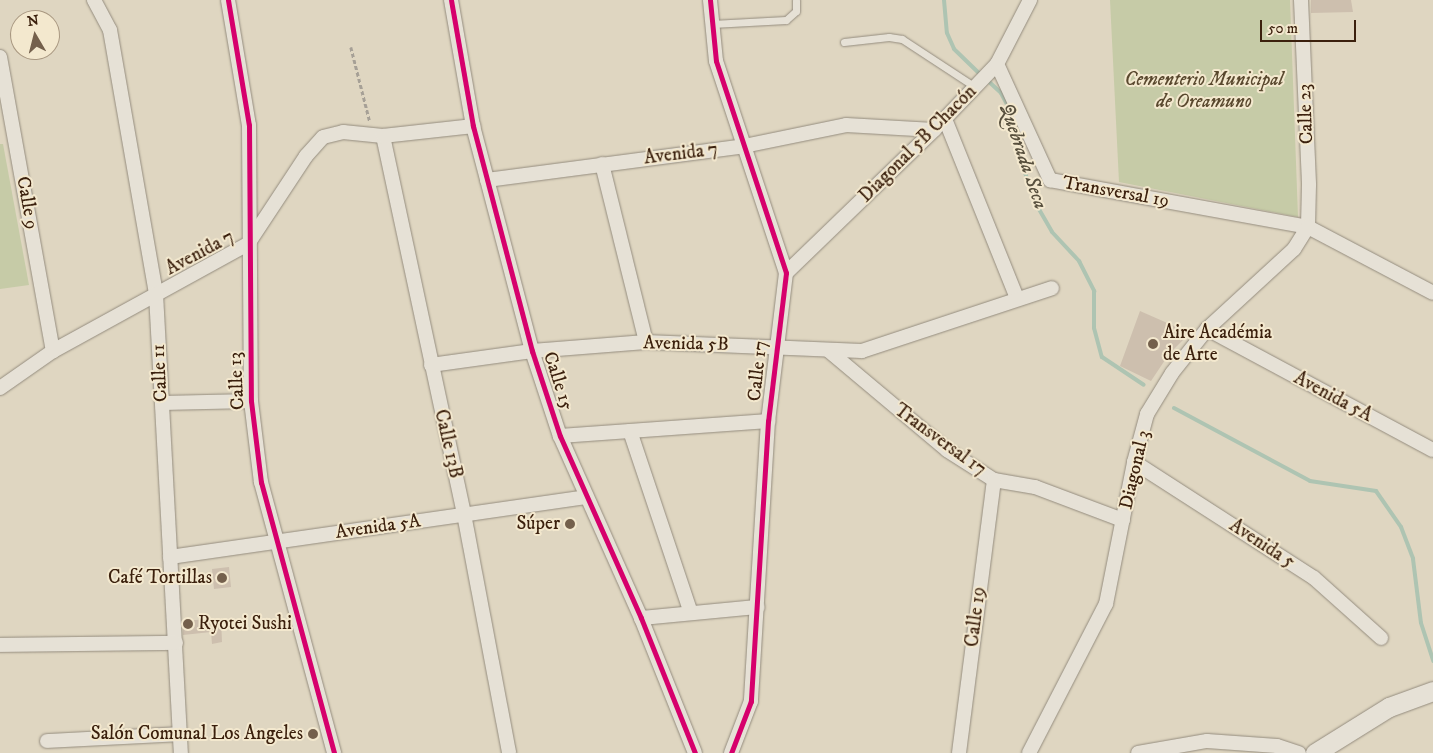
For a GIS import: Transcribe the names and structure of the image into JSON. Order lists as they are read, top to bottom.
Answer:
{
  "streets": {
    "street": [
      "Calle 23",
      "Diagonal 5B Chacón",
      "Avenida 7",
      "Transversal 19",
      "Calle 9",
      "Avenida 5B",
      "Calle 17",
      "Calle 11",
      "Calle 13",
      "Calle 15",
      "Avenida 5A",
      "Transversal 17",
      "Calle 13B",
      "Diagonal 3",
      "Avenida 5",
      "Calle 19"
    ]
  },
  "crossings": [
    ["Calle 23", "Transversal 19"],
    ["Calle 23", "Diagonal 3"],
    ["Diagonal 5B Chacón", "Avenida 7"],
    ["Diagonal 5B Chacón", "Transversal 19"],
    ["Diagonal 5B Chacón", "Calle 17"],
    ["Avenida 7", "Calle 9"],
    ["Avenida 7", "Calle 17"],
    ["Avenida 7", "Calle 11"],
    ["Avenida 7", "Calle 13"],
    ["Avenida 7", "Calle 15"],
    ["Avenida 7", "Calle 13B"],
    ["Transversal 19", "Diagonal 3"],
    ["Avenida 5B", "Calle 17"],
    ["Avenida 5B", "Calle 15"],
    ["Avenida 5B", "Transversal 17"],
    ["Avenida 5B", "Calle 13B"],
    ["Calle 11", "Avenida 5A"],
    ["Calle 13", "Avenida 5A"],
    ["Calle 15", "Avenida 5A"],
    ["Avenida 5A", "Calle 13B"],
    ["Avenida 5A", "Diagonal 3"],
    ["Transversal 17", "Diagonal 3"],
    ["Transversal 17", "Calle 19"],
    ["Diagonal 3", "Avenida 5"]
  ],
  "water": ["Quebrada Seca"],
  "parks": ["Cementerio Municipal de Oreamuno"],
  "places": [
    "Aire Académia de Arte",
    "Súper",
    "Café Tortillas",
    "Ryotei Sushi",
    "Salón Comunal Los Angeles"
  ],
  "scale_bar": "50 m",
  "north": "top"
}
